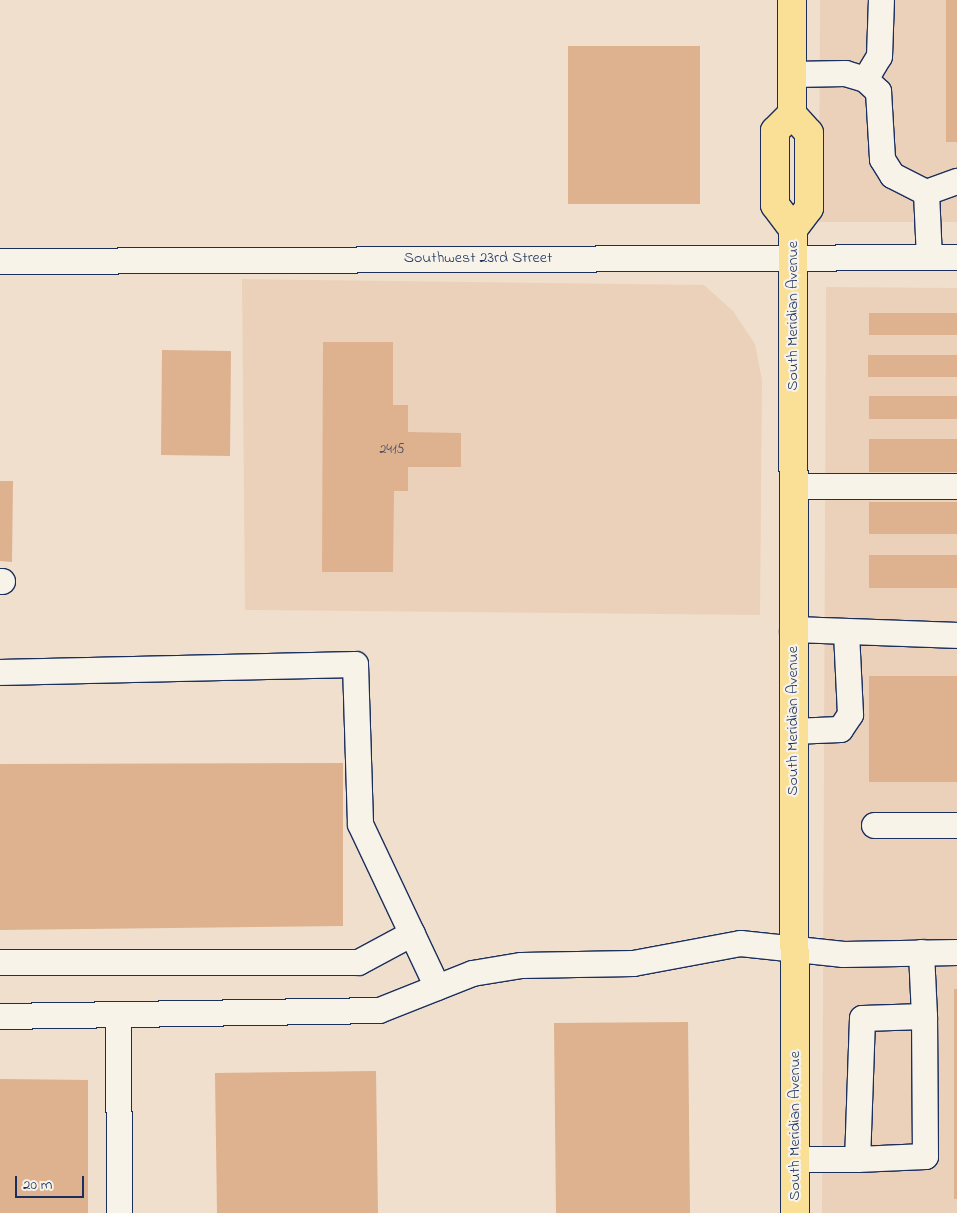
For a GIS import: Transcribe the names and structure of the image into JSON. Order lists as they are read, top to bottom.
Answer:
{
  "streets": {
    "main road": ["South Meridian Avenue"],
    "street": ["Southwest 23rd Street"]
  },
  "crossings": [
    ["Southwest 23rd Street", "South Meridian Avenue"]
  ],
  "house_numbers": ["2415"],
  "scale_bar": "20 m"
}
